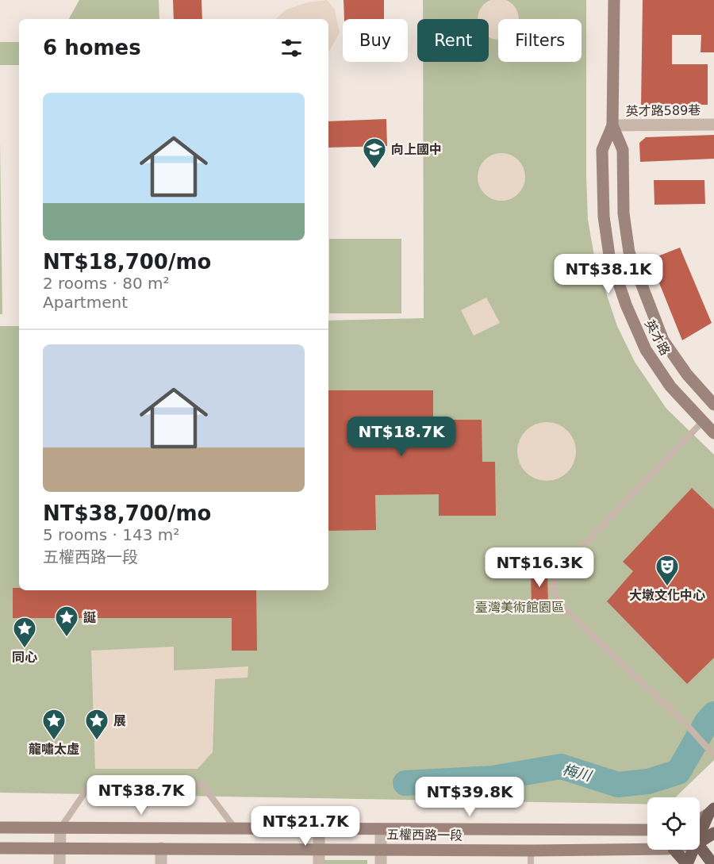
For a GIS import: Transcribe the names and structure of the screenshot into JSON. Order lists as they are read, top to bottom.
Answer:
{
  "streets": {
    "main road": ["英才路", "五權西路一段"],
    "street": ["英才路589巷"]
  },
  "crossings": [
    ["英才路589巷", "英才路"]
  ],
  "water": ["梅川"],
  "parks": ["臺灣美術館園區"],
  "places": {
    "school or university": ["向上國中"],
    "theatre": ["大墩文化中心"],
    "place": [
      "誕",
      "同心",
      "龍嘯太虛",
      "展"
    ]
  },
  "page": {
    "chip": ["Buy", "Rent", "Filters"],
    "heading": "6 homes",
    "list": [
      {
        "name": "NT$18,700/mo",
        "note": "2 rooms · 80 m² · Apartment"
      },
      {
        "name": "NT$38,700/mo",
        "note": "5 rooms · 143 m² · 五權西路一段"
      }
    ],
    "price": [
      "NT$38.1K",
      "NT$18.7K",
      "NT$16.3K",
      "NT$38.7K",
      "NT$39.8K",
      "NT$21.7K"
    ]
  }
}
